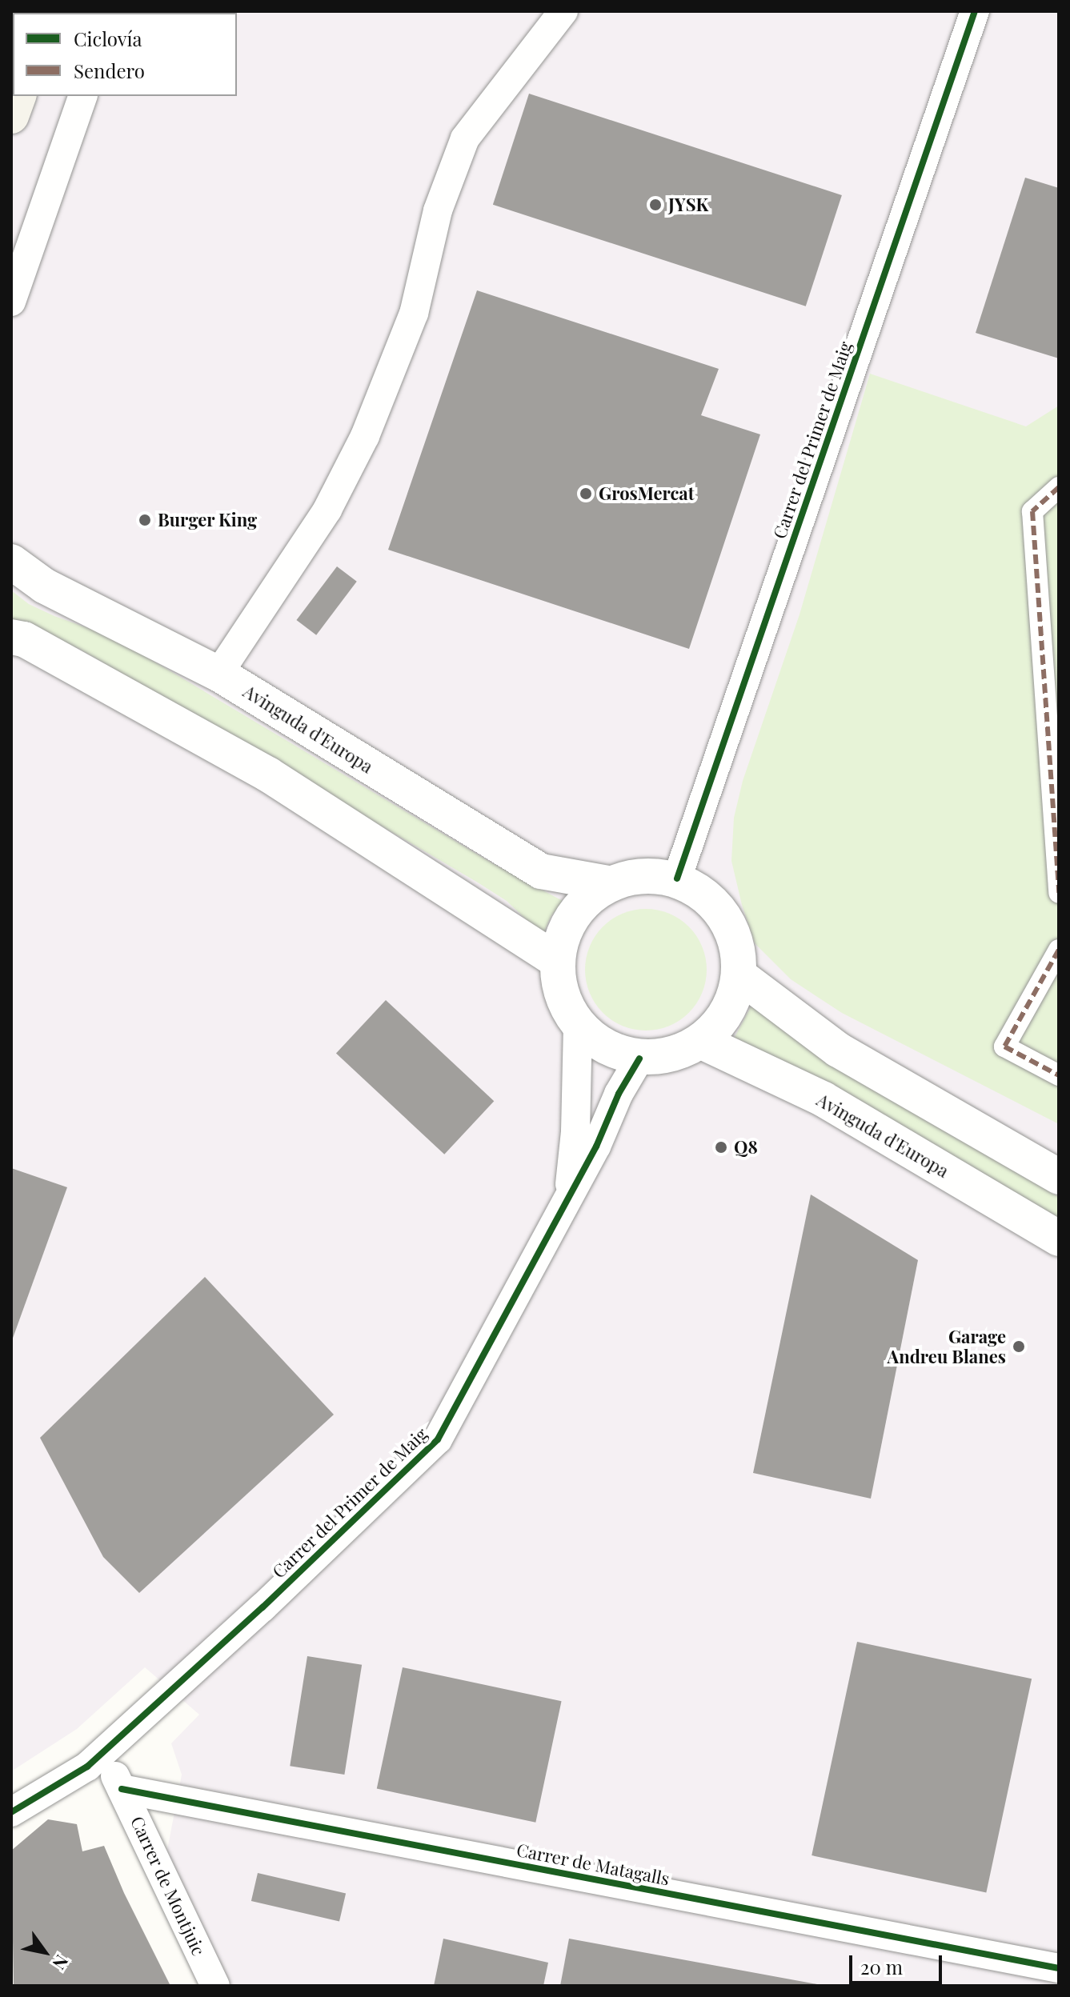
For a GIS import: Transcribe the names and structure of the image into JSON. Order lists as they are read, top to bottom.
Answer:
{
  "streets": {
    "street": [
      "Carrer del Primer de Maig",
      "Avinguda d'Europa",
      "Carrer de Matagalls",
      "Carrer de Montjuic"
    ]
  },
  "crossings": [
    ["Carrer del Primer de Maig", "Avinguda d'Europa"],
    ["Carrer del Primer de Maig", "Carrer de Montjuic"],
    ["Carrer de Matagalls", "Carrer de Montjuic"]
  ],
  "places": [
    "JYSK",
    "GrosMercat",
    "Burger King",
    "Q8",
    "Garage Andreu Blanes"
  ],
  "legend": ["Ciclovía", "Sendero"],
  "scale_bar": "20 m",
  "north": "bottom right"
}
